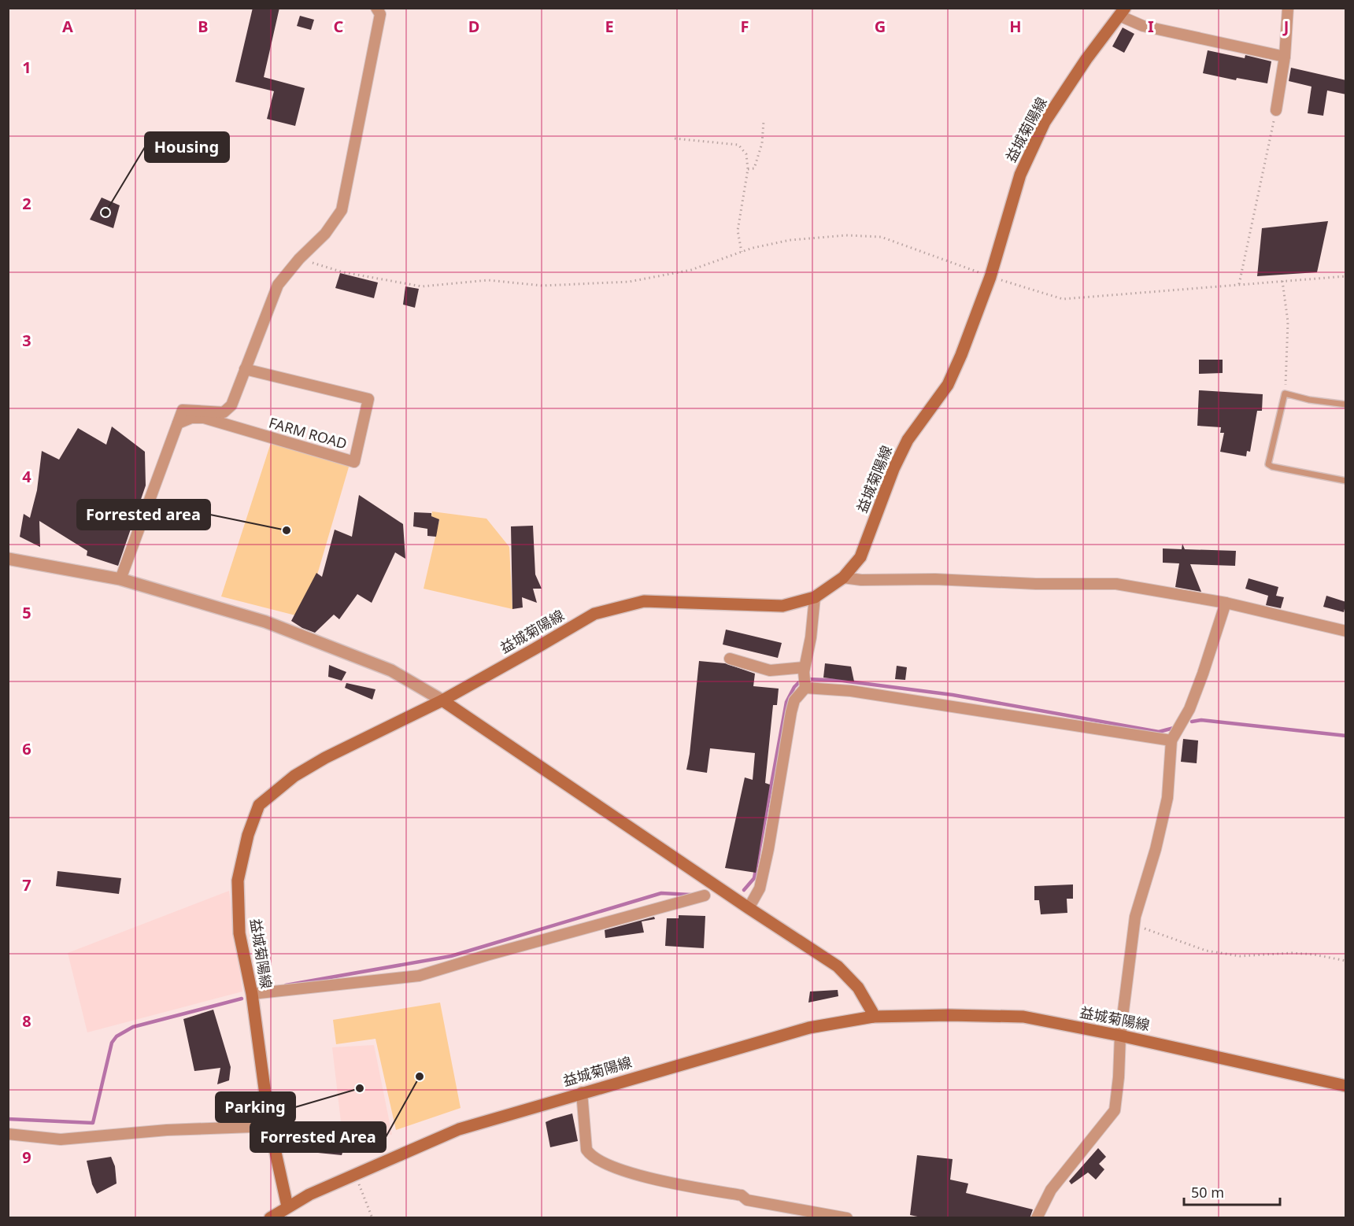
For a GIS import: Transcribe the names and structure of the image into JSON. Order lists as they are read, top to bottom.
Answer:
{
  "streets": {
    "main road": ["益城菊陽線"],
    "street": ["FARM ROAD"]
  },
  "places": [
    "Housing",
    "Forrested area",
    "Forrested Area",
    "Parking"
  ],
  "scale_bar": "50 m",
  "grid": {
    "columns": [
      "A",
      "B",
      "C",
      "D",
      "E",
      "F",
      "G",
      "H",
      "I",
      "J"
    ],
    "rows": [
      "1",
      "2",
      "3",
      "4",
      "5",
      "6",
      "7",
      "8",
      "9"
    ]
  }
}
